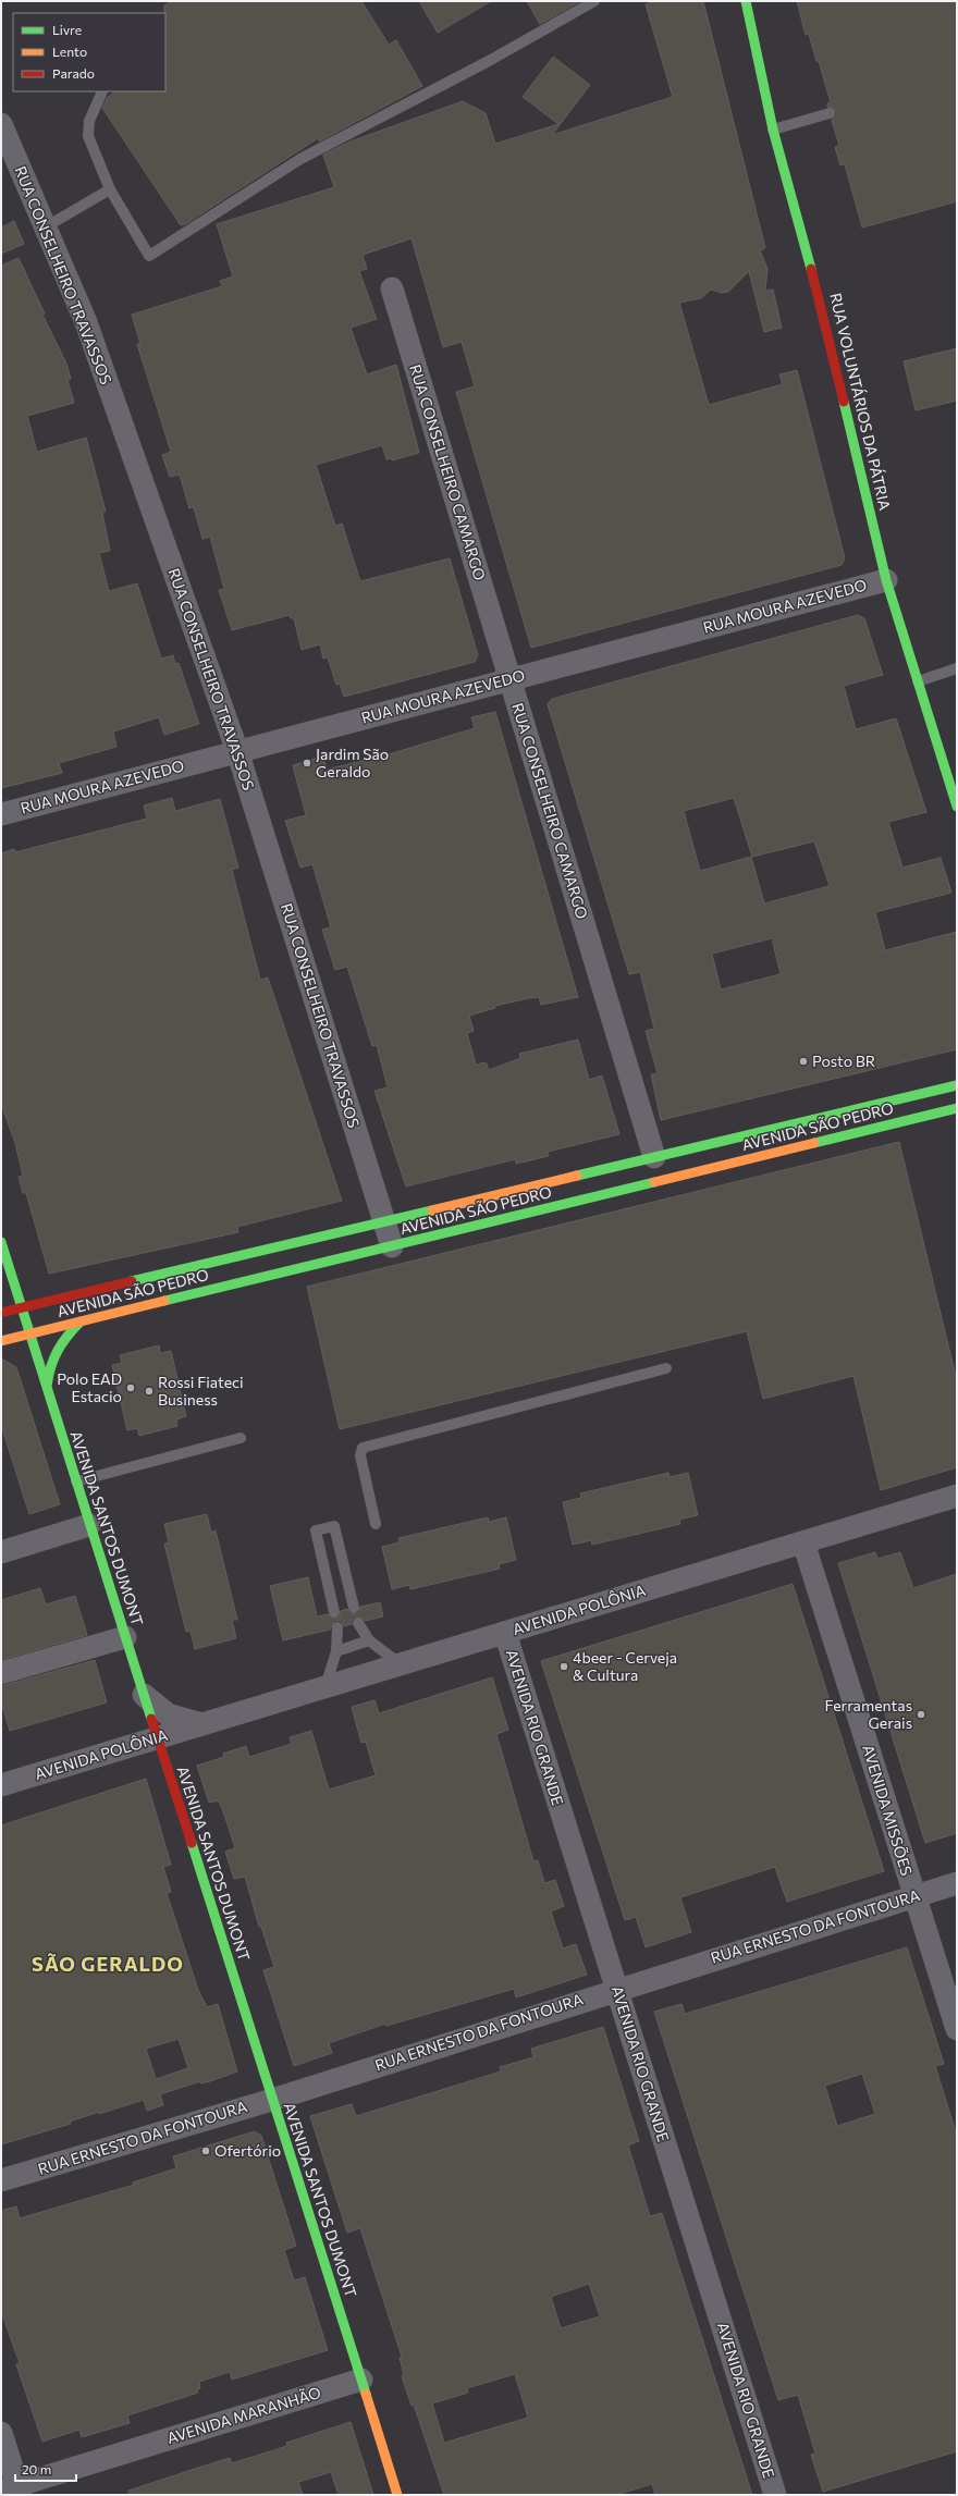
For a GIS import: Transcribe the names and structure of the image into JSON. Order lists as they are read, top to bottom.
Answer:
{
  "streets": {
    "street": [
      "RUA CONSELHEIRO TRAVASSOS",
      "RUA VOLUNTÁRIOS DA PÁTRIA",
      "RUA CONSELHEIRO CAMARGO",
      "RUA MOURA AZEVEDO",
      "AVENIDA SÃO PEDRO",
      "AVENIDA SANTOS DUMONT",
      "AVENIDA POLÔNIA",
      "AVENIDA RIO GRANDE",
      "AVENIDA MISSÕES",
      "RUA ERNESTO DA FONTOURA",
      "AVENIDA MARANHÃO"
    ]
  },
  "crossings": [
    ["RUA CONSELHEIRO TRAVASSOS", "RUA MOURA AZEVEDO"],
    ["RUA CONSELHEIRO TRAVASSOS", "AVENIDA SÃO PEDRO"],
    ["RUA VOLUNTÁRIOS DA PÁTRIA", "RUA MOURA AZEVEDO"],
    ["RUA CONSELHEIRO CAMARGO", "RUA MOURA AZEVEDO"],
    ["RUA CONSELHEIRO CAMARGO", "AVENIDA SÃO PEDRO"],
    ["AVENIDA SÃO PEDRO", "AVENIDA SANTOS DUMONT"],
    ["AVENIDA SANTOS DUMONT", "AVENIDA POLÔNIA"],
    ["AVENIDA SANTOS DUMONT", "RUA ERNESTO DA FONTOURA"],
    ["AVENIDA SANTOS DUMONT", "AVENIDA MARANHÃO"],
    ["AVENIDA POLÔNIA", "AVENIDA RIO GRANDE"],
    ["AVENIDA POLÔNIA", "AVENIDA MISSÕES"],
    ["AVENIDA RIO GRANDE", "RUA ERNESTO DA FONTOURA"],
    ["AVENIDA MISSÕES", "RUA ERNESTO DA FONTOURA"]
  ],
  "districts": ["SÃO GERALDO"],
  "places": [
    "Jardim São Geraldo",
    "Posto BR",
    "Polo EAD Estacio",
    "Rossi Fiateci Business",
    "4beer - Cerveja & Cultura",
    "Ferramentas Gerais",
    "Ofertório"
  ],
  "legend": ["Livre", "Lento", "Parado"],
  "scale_bar": "20 m"
}
